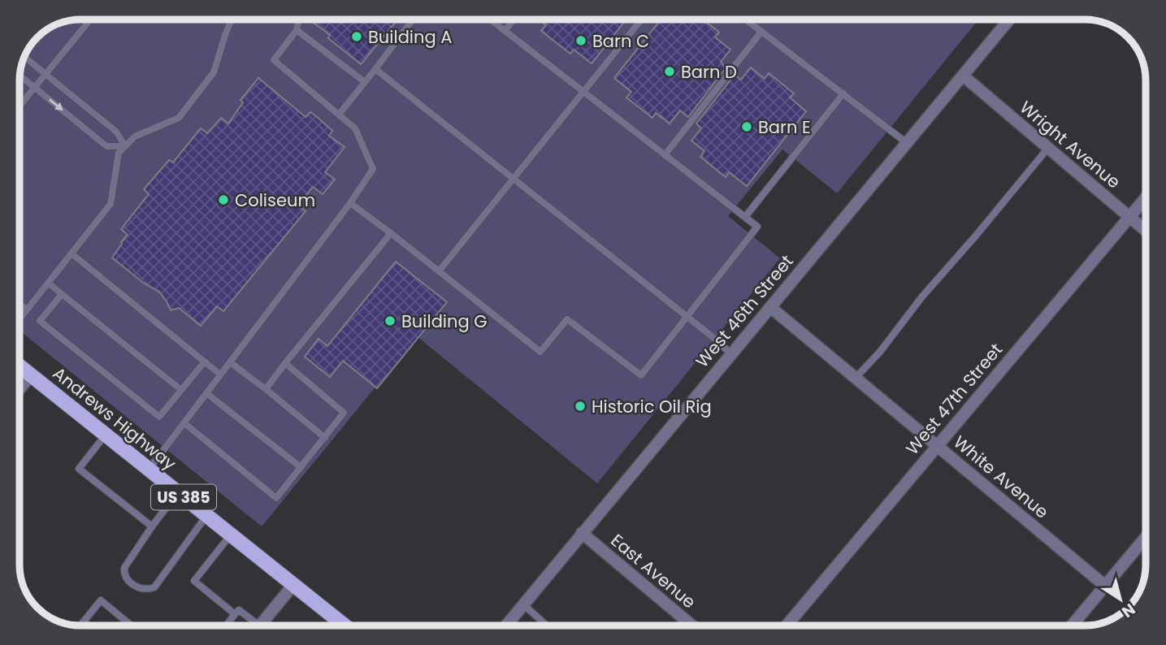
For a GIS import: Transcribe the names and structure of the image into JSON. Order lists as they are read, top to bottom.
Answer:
{
  "streets": {
    "main road": ["Andrews Highway", "US 385"],
    "street": [
      "Wright Avenue",
      "West 46th Street",
      "West 47th Street",
      "White Avenue",
      "East Avenue"
    ]
  },
  "crossings": [
    ["Wright Avenue", "West 46th Street"],
    ["Wright Avenue", "West 47th Street"],
    ["West 46th Street", "White Avenue"],
    ["West 46th Street", "East Avenue"],
    ["West 47th Street", "White Avenue"]
  ],
  "places": [
    "Building A",
    "Barn C",
    "Barn D",
    "Barn E",
    "Coliseum",
    "Building G",
    "Historic Oil Rig"
  ],
  "north": "bottom right"
}
